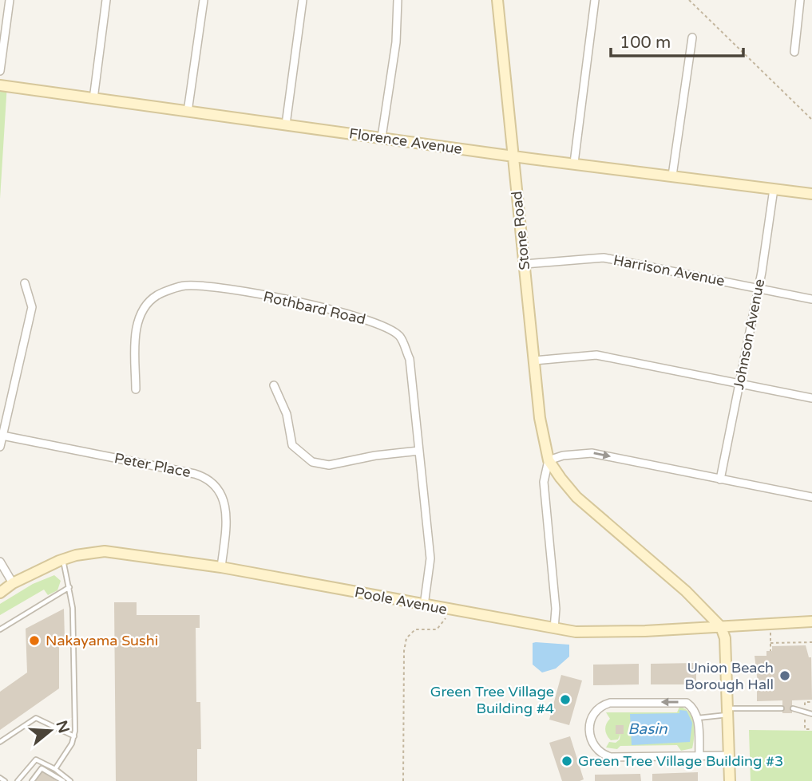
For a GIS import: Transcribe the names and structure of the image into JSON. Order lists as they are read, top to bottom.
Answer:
{
  "streets": {
    "street": [
      "Florence Avenue",
      "Stone Road",
      "Harrison Avenue",
      "Rothbard Road",
      "Johnson Avenue",
      "Peter Place",
      "Poole Avenue"
    ]
  },
  "crossings": [
    ["Florence Avenue", "Stone Road"],
    ["Florence Avenue", "Johnson Avenue"],
    ["Stone Road", "Harrison Avenue"],
    ["Stone Road", "Poole Avenue"],
    ["Harrison Avenue", "Johnson Avenue"],
    ["Rothbard Road", "Poole Avenue"],
    ["Peter Place", "Poole Avenue"]
  ],
  "water": ["Basin"],
  "places": [
    "Nakayama Sushi",
    "Union Beach Borough Hall",
    "Green Tree Village Building #4",
    "Green Tree Village Building #3"
  ],
  "scale_bar": "100 m",
  "north": "right"
}
